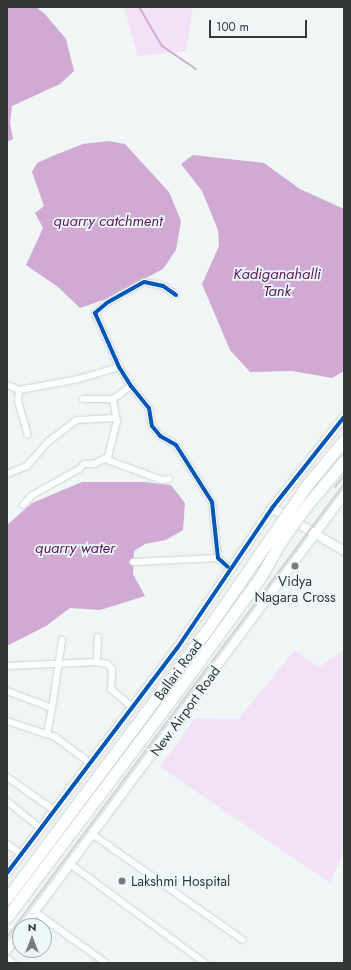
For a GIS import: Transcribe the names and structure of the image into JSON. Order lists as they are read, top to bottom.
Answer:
{
  "streets": {
    "highway": ["Ballari Road"],
    "street": ["New Airport Road"]
  },
  "water": ["quarry catchment", "Kadiganahalli Tank", "quarry water"],
  "places": ["Vidya Nagara Cross", "Lakshmi Hospital"],
  "scale_bar": "100 m",
  "north": "top"
}
